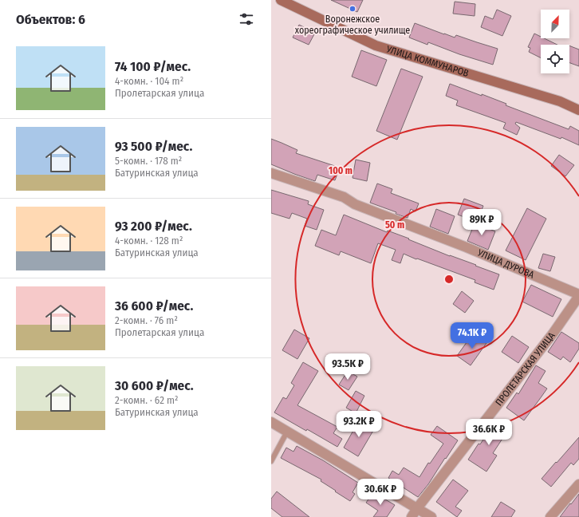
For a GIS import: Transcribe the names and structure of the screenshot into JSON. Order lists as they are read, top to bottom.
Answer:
{
  "streets": {
    "street": ["УЛИЦА КОММУНАРОВ", "УЛИЦА ДУРОВА", "ПРОЛЕТАРСКАЯ УЛИЦА"]
  },
  "crossings": [
    ["УЛИЦА ДУРОВА", "ПРОЛЕТАРСКАЯ УЛИЦА"]
  ],
  "places": ["Воронежское хореографическое училище"],
  "north": "top right",
  "page": {
    "heading": "Объектов: 6",
    "list": [
      {
        "name": "74 100 ₽/мес.",
        "note": "4-комн. · 104 m² · Пролетарская улица"
      },
      {
        "name": "93 500 ₽/мес.",
        "note": "5-комн. · 178 m² · Батуринская улица"
      },
      {
        "name": "93 200 ₽/мес.",
        "note": "4-комн. · 128 m² · Батуринская улица"
      },
      {
        "name": "36 600 ₽/мес.",
        "note": "2-комн. · 76 m² · Пролетарская улица"
      },
      {
        "name": "30 600 ₽/мес.",
        "note": "2-комн. · 62 m² · Батуринская улица"
      }
    ],
    "price": [
      "89K ₽",
      "74.1K ₽",
      "93.5K ₽",
      "93.2K ₽",
      "36.6K ₽",
      "30.6K ₽"
    ]
  },
  "rings": ["100 m", "50 m"]
}
